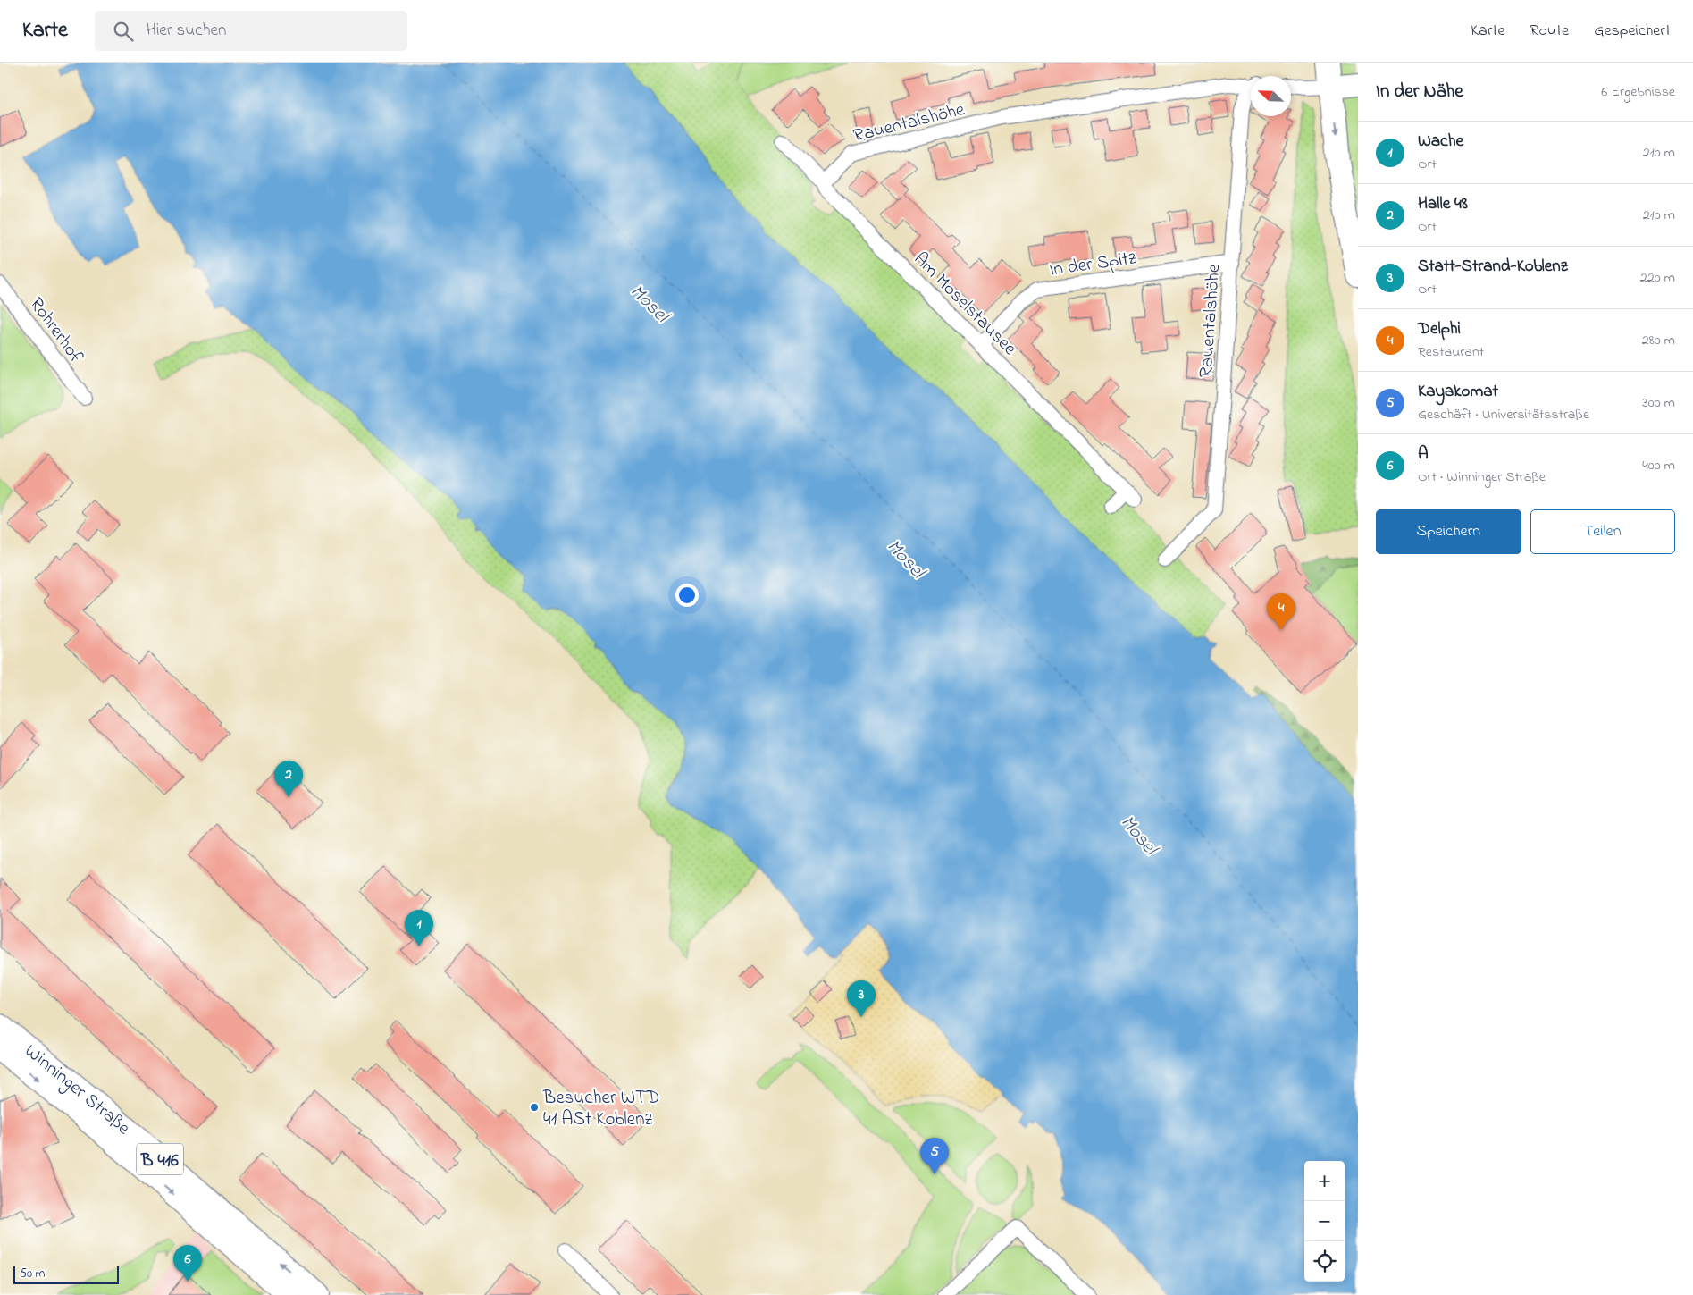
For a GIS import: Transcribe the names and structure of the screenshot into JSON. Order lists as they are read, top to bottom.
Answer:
{
  "streets": {
    "main road": ["Winninger Straße", "B 416"],
    "street": [
      "Rauentalshöhe",
      "In der Spitz",
      "Am Moselstausee",
      "Rohrerhof"
    ]
  },
  "crossings": [
    ["Rauentalshöhe", "In der Spitz"],
    ["Rauentalshöhe", "Am Moselstausee"],
    ["In der Spitz", "Am Moselstausee"]
  ],
  "water": ["Mosel"],
  "places": ["Besucher WTD 41 ASt Koblenz"],
  "scale_bar": "50 m",
  "north": "top left",
  "page": {
    "header": "Karte",
    "search": "Hier suchen",
    "nav": ["Karte", "Route", "Gespeichert"],
    "heading": ["In der Nähe", "6 Ergebnisse"],
    "list": [
      {
        "mark": "1",
        "name": "Wache",
        "note": "Ort",
        "value": "210 m"
      },
      {
        "mark": "2",
        "name": "Halle 48",
        "note": "Ort",
        "value": "210 m"
      },
      {
        "mark": "3",
        "name": "Statt-Strand-Koblenz",
        "note": "Ort",
        "value": "220 m"
      },
      {
        "mark": "4",
        "name": "Delphi",
        "note": "Restaurant",
        "value": "280 m"
      },
      {
        "mark": "5",
        "name": "Kayakomat",
        "note": "Geschäft · Universitätsstraße",
        "value": "300 m"
      },
      {
        "mark": "6",
        "name": "A",
        "note": "Ort · Winninger Straße",
        "value": "400 m"
      }
    ],
    "buttons": ["Speichern", "Teilen"],
    "pins": [
      "4",
      "2",
      "1",
      "3",
      "5",
      "6"
    ],
    "map_buttons": ["+", "−"],
    "scale": "50 m"
  }
}
